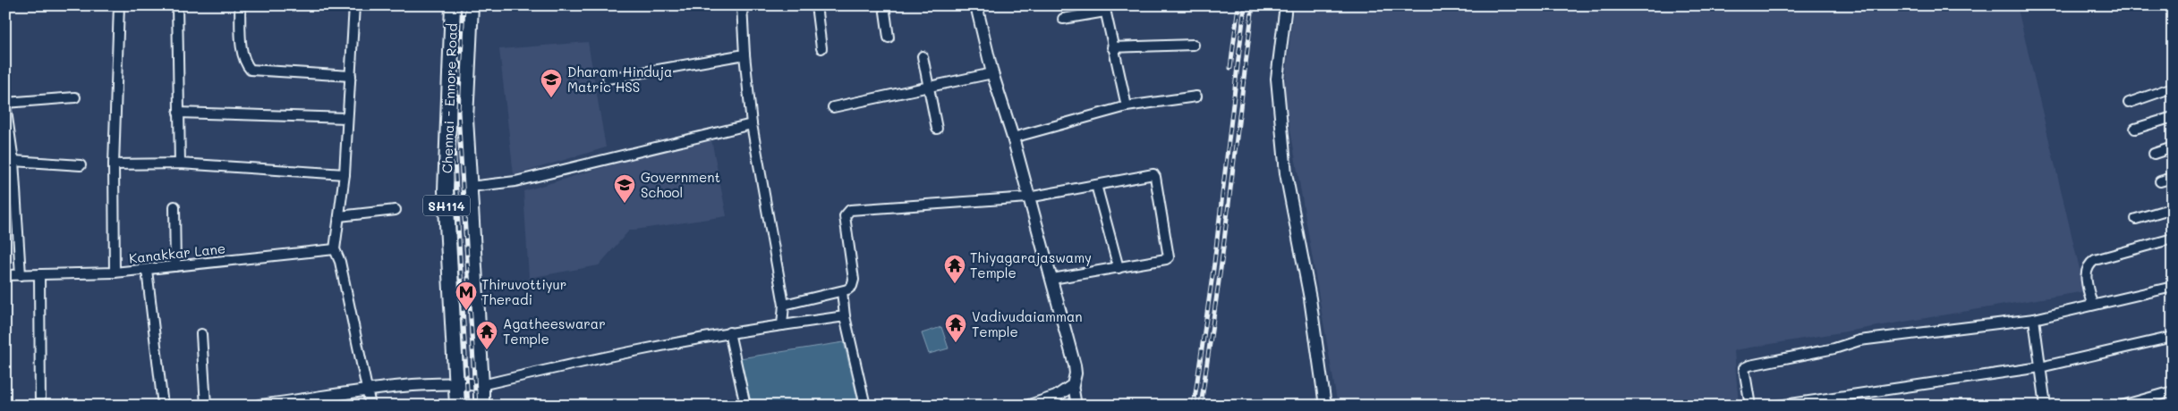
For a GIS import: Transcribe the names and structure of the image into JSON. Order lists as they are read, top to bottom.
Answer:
{
  "streets": {
    "main road": ["Chennai - Ennore Road", "SH114"],
    "street": ["Kanakkar Lane"]
  },
  "places": {
    "school or university": ["Dharam Hinduja Matric HSS", "Government School"],
    "temple": ["Thiyagarajaswamy Temple", "Vadivudaiamman Temple", "Agatheeswarar Temple"],
    "metro station": ["Thiruvottiyur Theradi"]
  }
}
